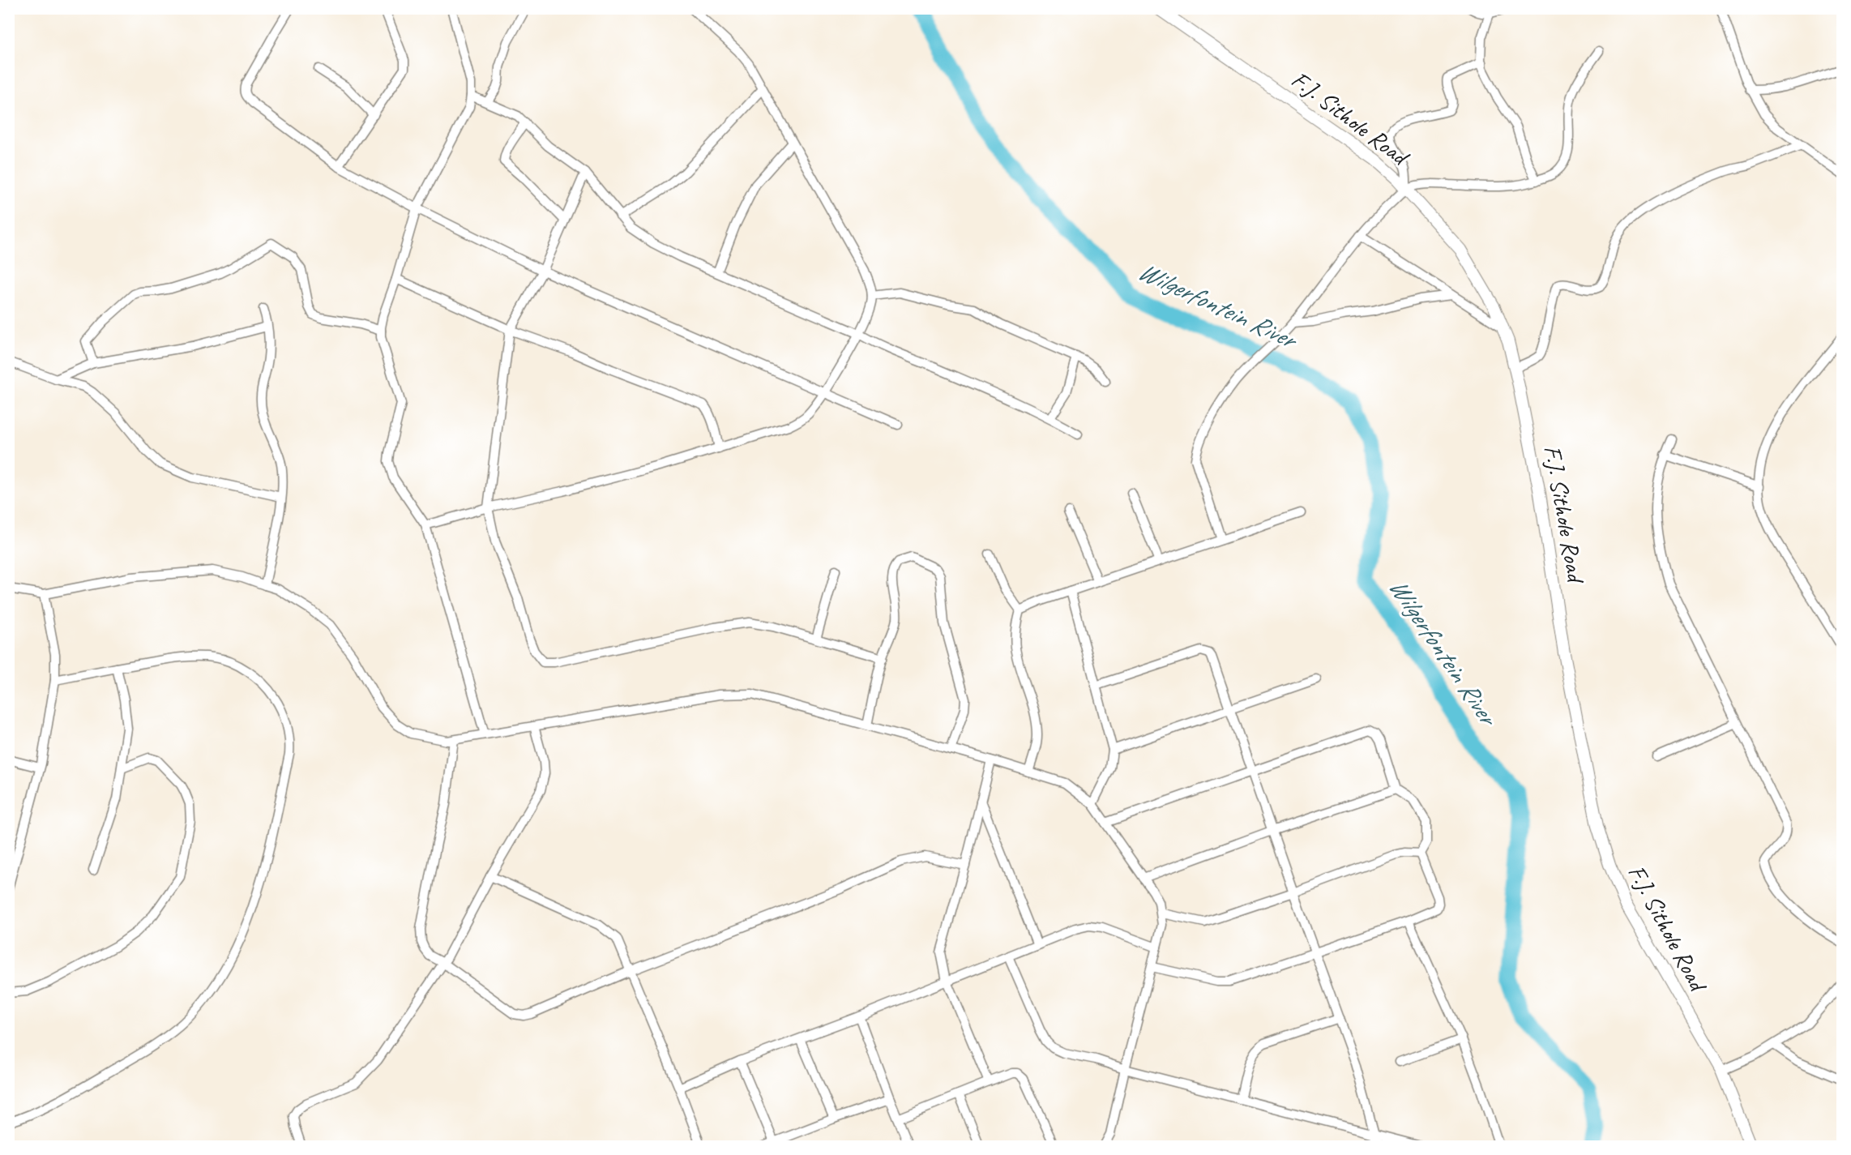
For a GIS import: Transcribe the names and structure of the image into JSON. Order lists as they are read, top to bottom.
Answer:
{
  "streets": {
    "street": ["F.J. Sithole Road"]
  },
  "water": ["Wilgerfontein River"]
}
